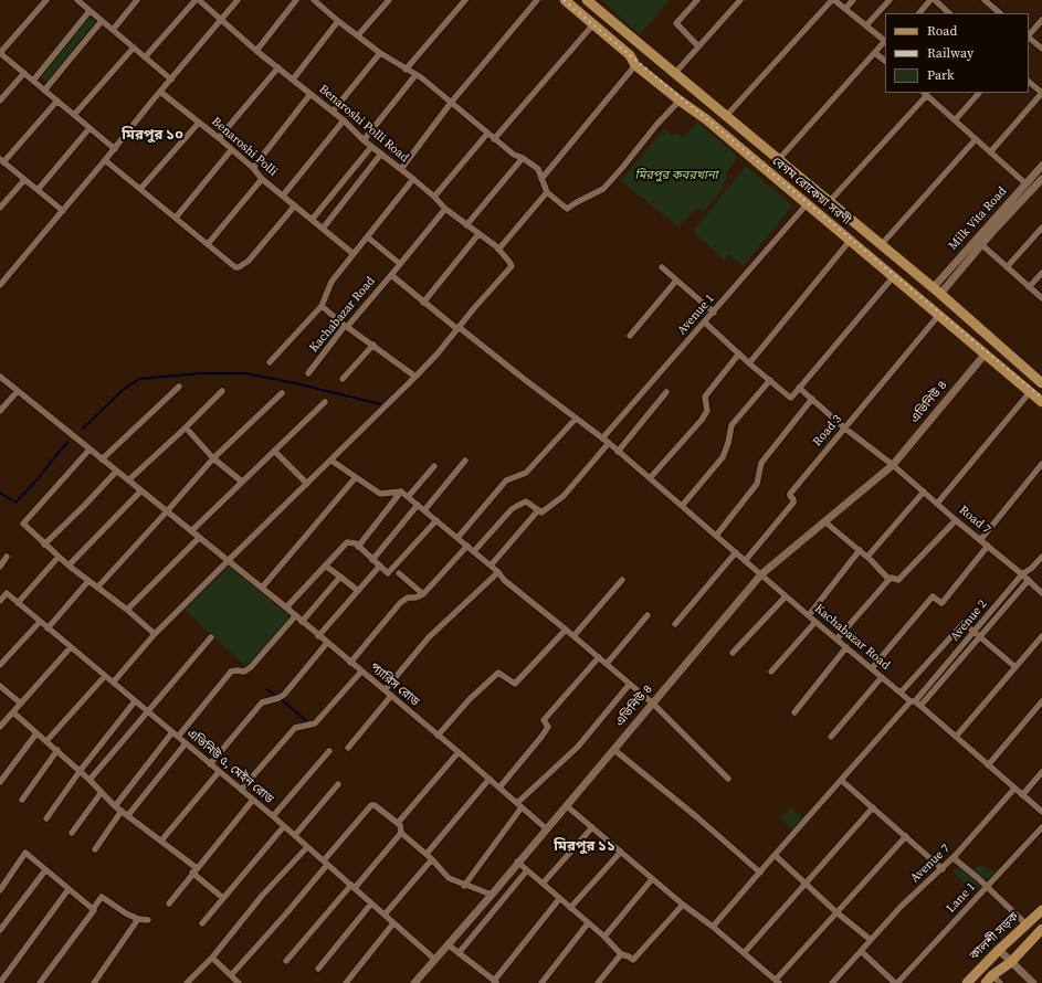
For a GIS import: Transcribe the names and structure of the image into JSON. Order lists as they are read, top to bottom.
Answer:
{
  "streets": {
    "main road": ["বেগম রোকেয়া সরণী", "কালশী সড়ক"],
    "street": [
      "Benaroshi Polli Road",
      "Benaroshi Polli",
      "Milk Vita Road",
      "Kachabazar Road",
      "Avenue 1",
      "এভিনিউ ৪",
      "Road 3",
      "Road 7",
      "Avenue 2",
      "প্যারিস রোড",
      "এভিনিউ ৫, মেইন রোড",
      "Avenue 7",
      "Lane 1"
    ]
  },
  "crossings": [
    ["Benaroshi Polli Road", "Kachabazar Road"],
    ["বেগম রোকেয়া সরণী", "Milk Vita Road"],
    ["বেগম রোকেয়া সরণী", "Avenue 1"],
    ["বেগম রোকেয়া সরণী", "এভিনিউ ৪"],
    ["বেগম রোকেয়া সরণী", "Road 3"],
    ["Kachabazar Road", "Avenue 1"],
    ["Kachabazar Road", "এভিনিউ ৪"],
    ["Kachabazar Road", "Road 3"],
    ["Kachabazar Road", "Avenue 2"],
    ["Kachabazar Road", "Avenue 7"],
    ["এভিনিউ ৪", "Road 7"],
    ["এভিনিউ ৪", "প্যারিস রোড"],
    ["এভিনিউ ৪", "এভিনিউ ৫, মেইন রোড"],
    ["Road 7", "Avenue 2"]
  ],
  "districts": ["মিরপুর ১০", "মিরপুর ১১"],
  "parks": ["মিরপুর কবরখানা"],
  "legend": ["Road", "Railway", "Park"]
}
